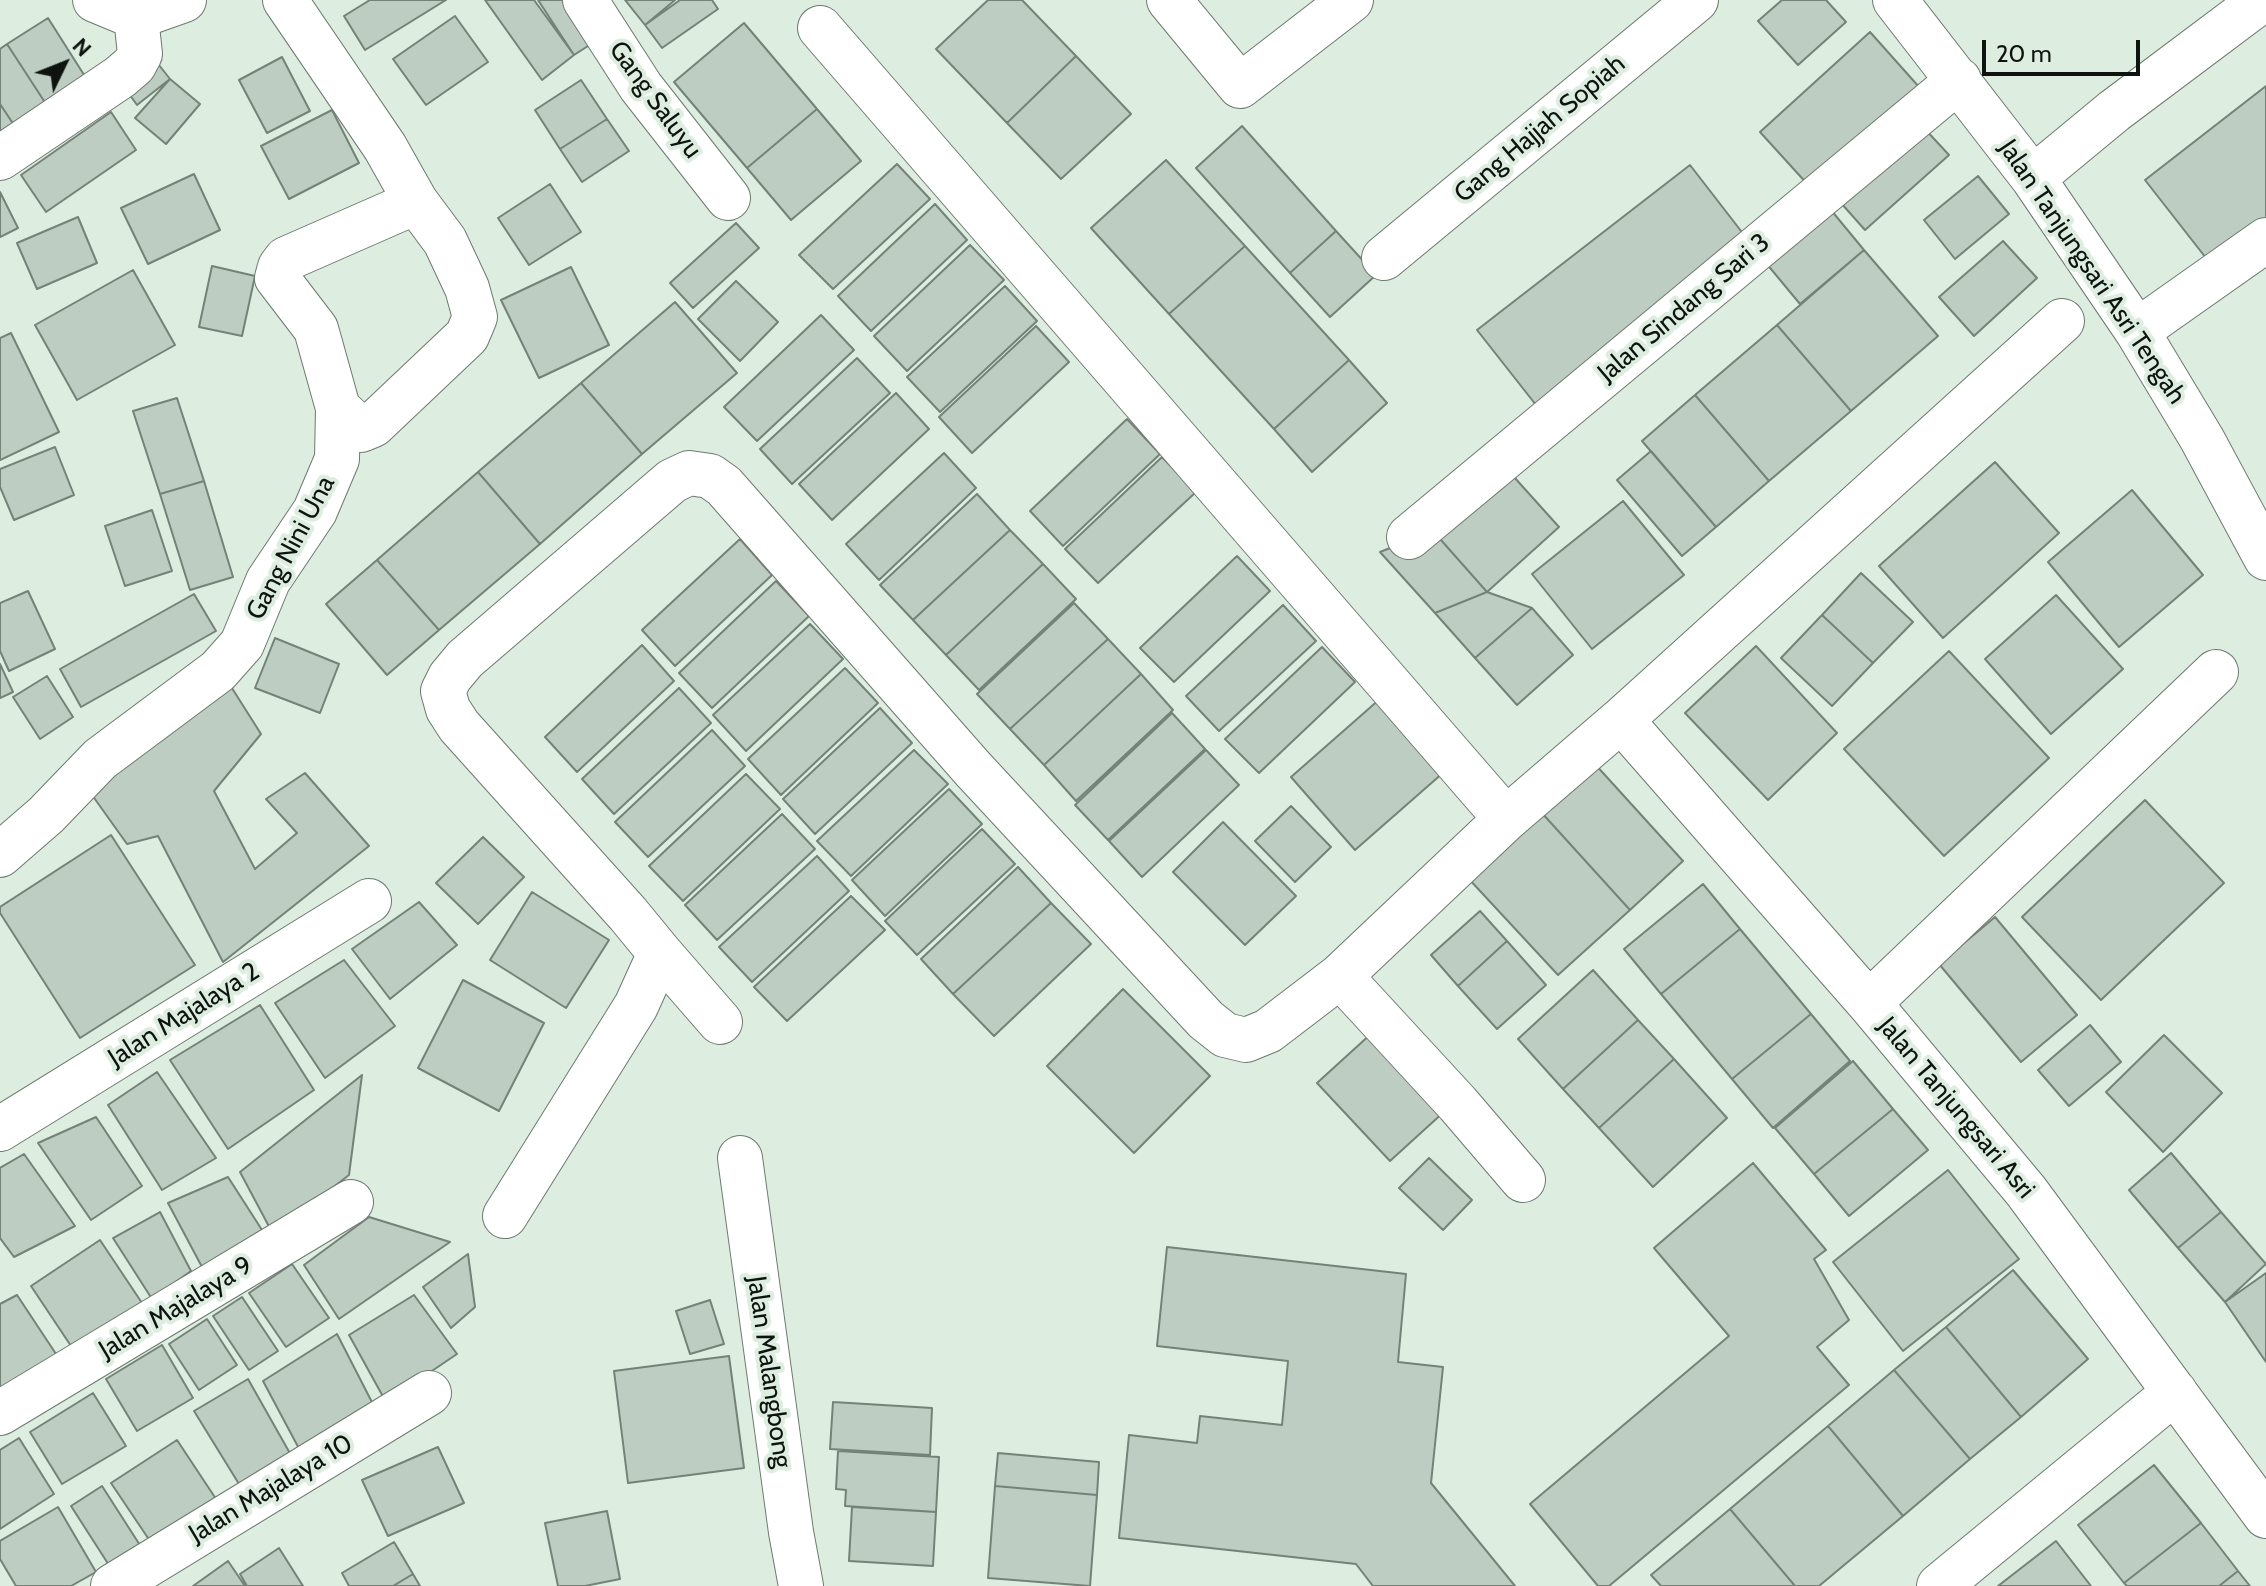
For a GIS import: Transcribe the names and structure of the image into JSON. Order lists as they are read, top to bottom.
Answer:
{
  "streets": {
    "street": [
      "Gang Saluyu",
      "Gang Hajjah Sopiah",
      "Jalan Tanjungsari Asri Tengah",
      "Jalan Sindang Sari 3",
      "Gang Nini Una",
      "Jalan Majalaya 2",
      "Jalan Tanjungsari Asri",
      "Jalan Majalaya 9",
      "Jalan Malangbong",
      "Jalan Majalaya 10"
    ]
  },
  "crossings": [
    ["Jalan Tanjungsari Asri Tengah", "Jalan Sindang Sari 3"]
  ],
  "scale_bar": "20 m",
  "north": "top right"
}
